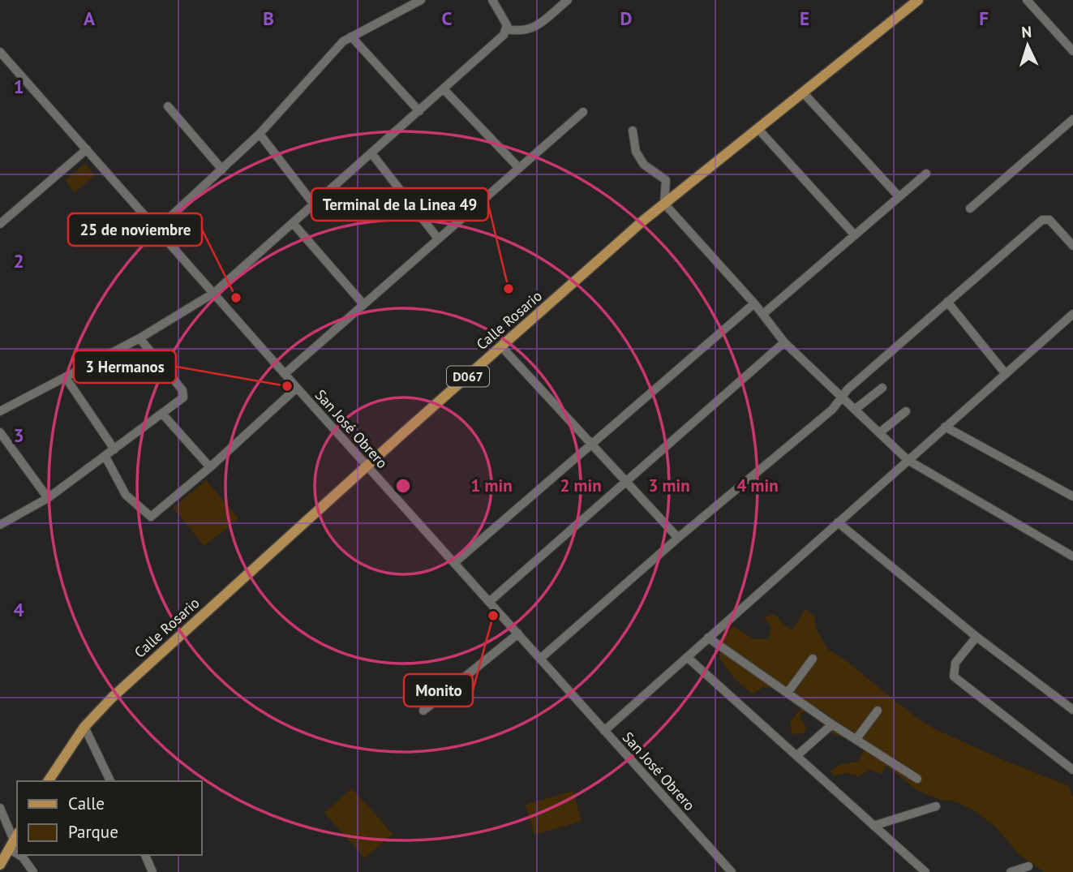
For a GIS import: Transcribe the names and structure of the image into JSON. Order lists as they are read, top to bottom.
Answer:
{
  "streets": {
    "main road": ["Calle Rosario", "D067"],
    "street": ["San José Obrero"]
  },
  "crossings": [
    ["Calle Rosario", "San José Obrero"]
  ],
  "places": [
    "Terminal de la Linea 49",
    "25 de noviembre",
    "3 Hermanos",
    "Monito"
  ],
  "legend": ["Calle", "Parque"],
  "north": "top",
  "grid": {
    "columns": [
      "A",
      "B",
      "C",
      "D",
      "E",
      "F"
    ],
    "rows": [
      "1",
      "2",
      "3",
      "4"
    ]
  },
  "rings": [
    "1 min",
    "2 min",
    "3 min",
    "4 min"
  ]
}
